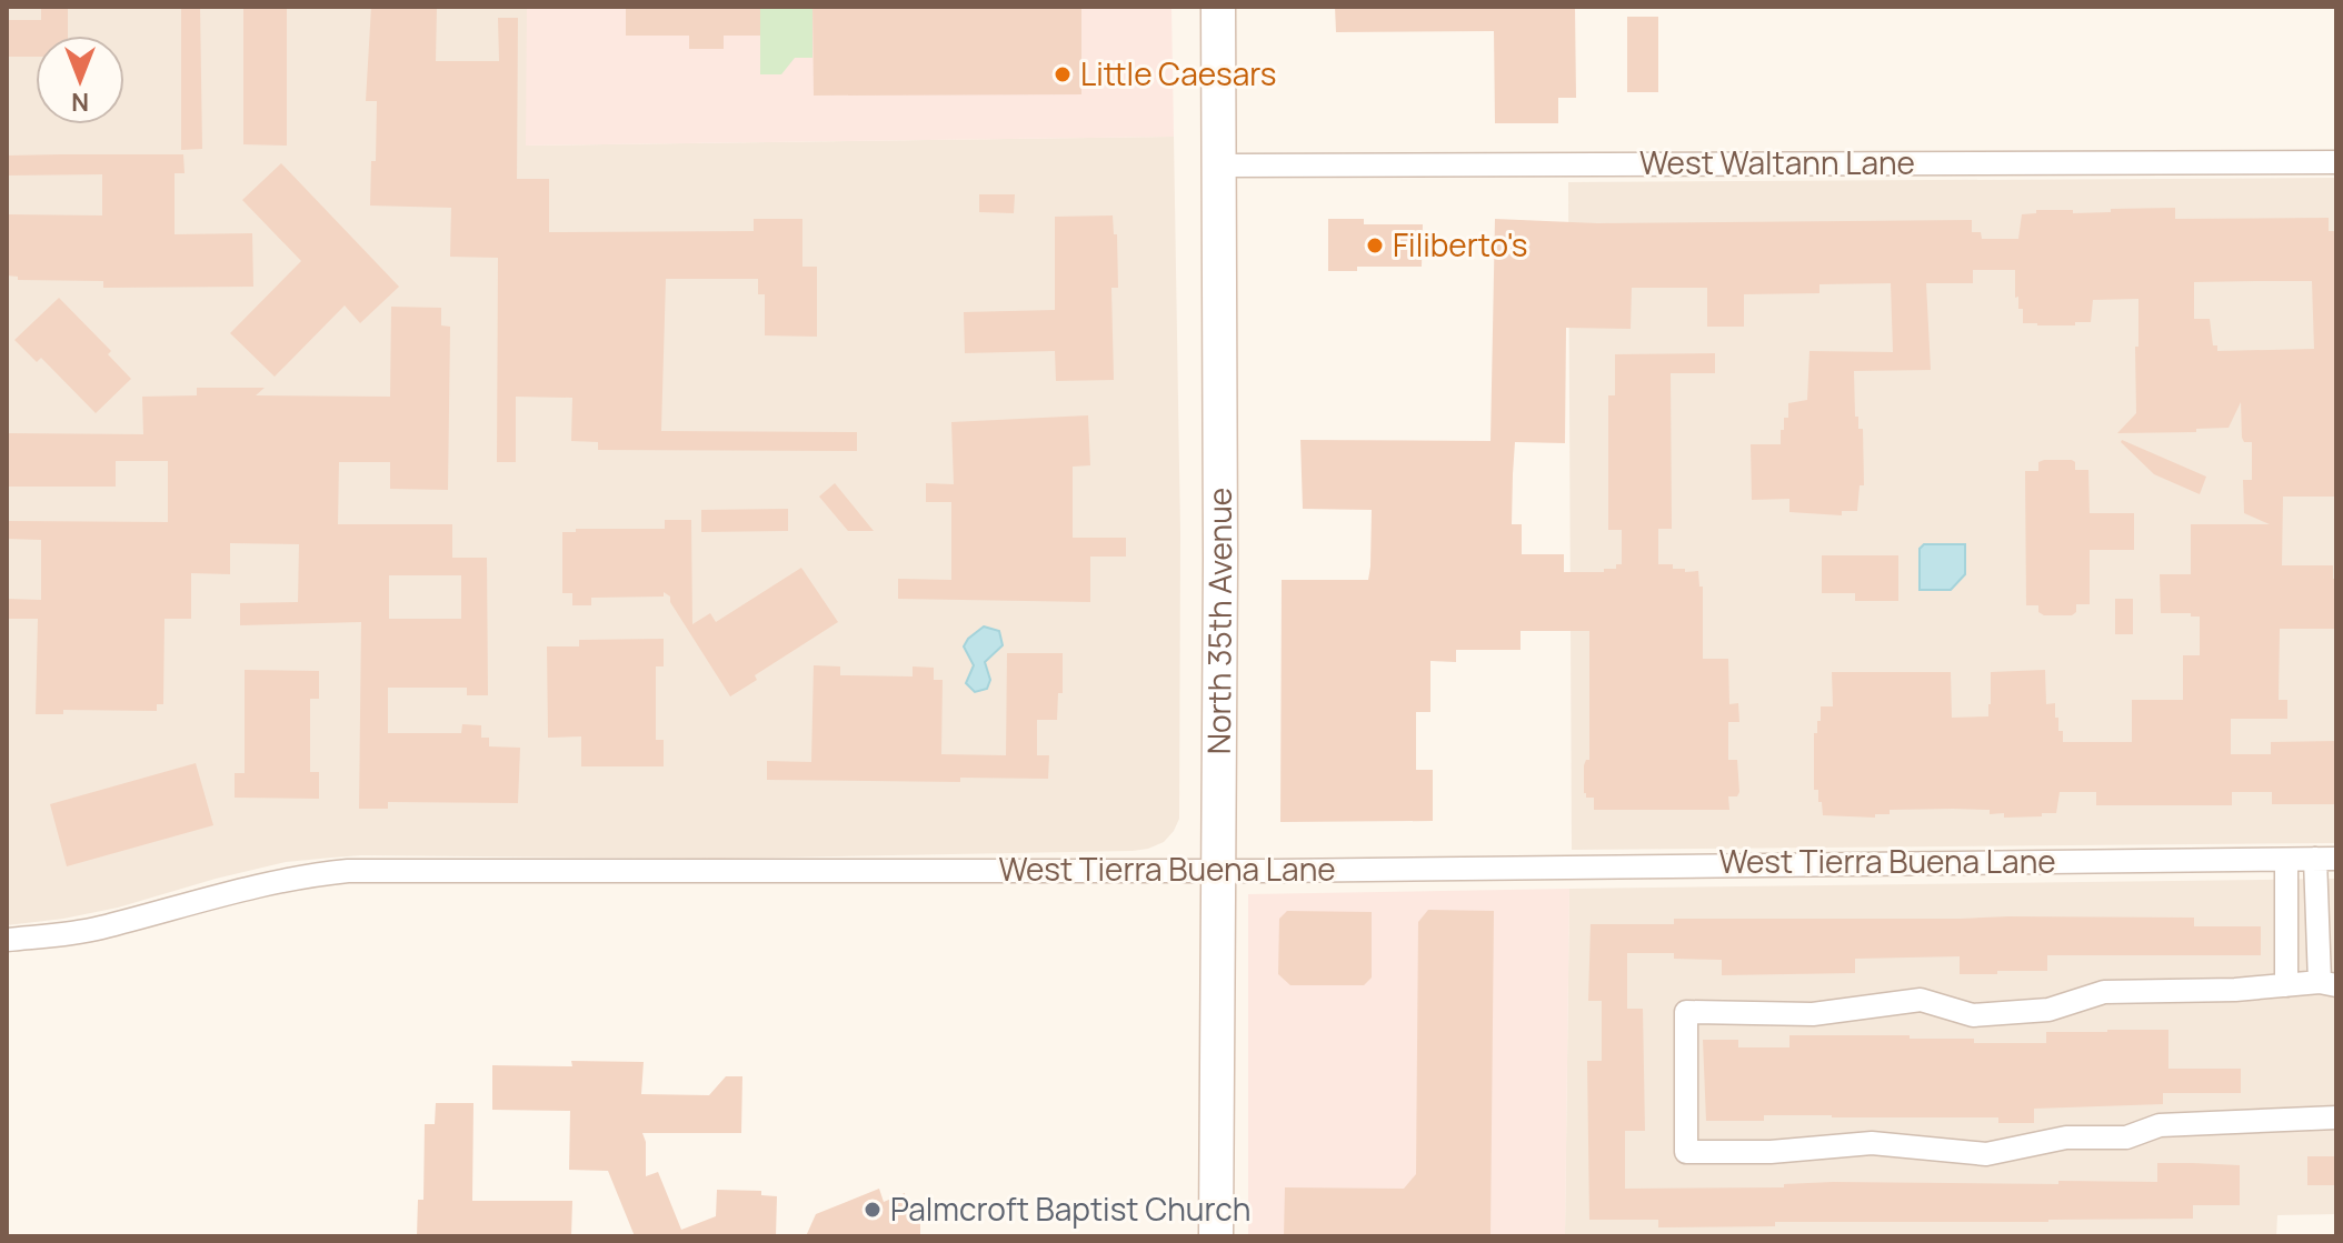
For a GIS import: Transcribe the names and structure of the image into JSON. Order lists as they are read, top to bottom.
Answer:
{
  "streets": {
    "main road": ["North 35th Avenue"],
    "street": ["West Waltann Lane", "West Tierra Buena Lane"]
  },
  "crossings": [
    ["West Waltann Lane", "North 35th Avenue"],
    ["North 35th Avenue", "West Tierra Buena Lane"]
  ],
  "places": ["Little Caesars", "Filiberto's", "Palmcroft Baptist Church"],
  "north": "bottom"
}
